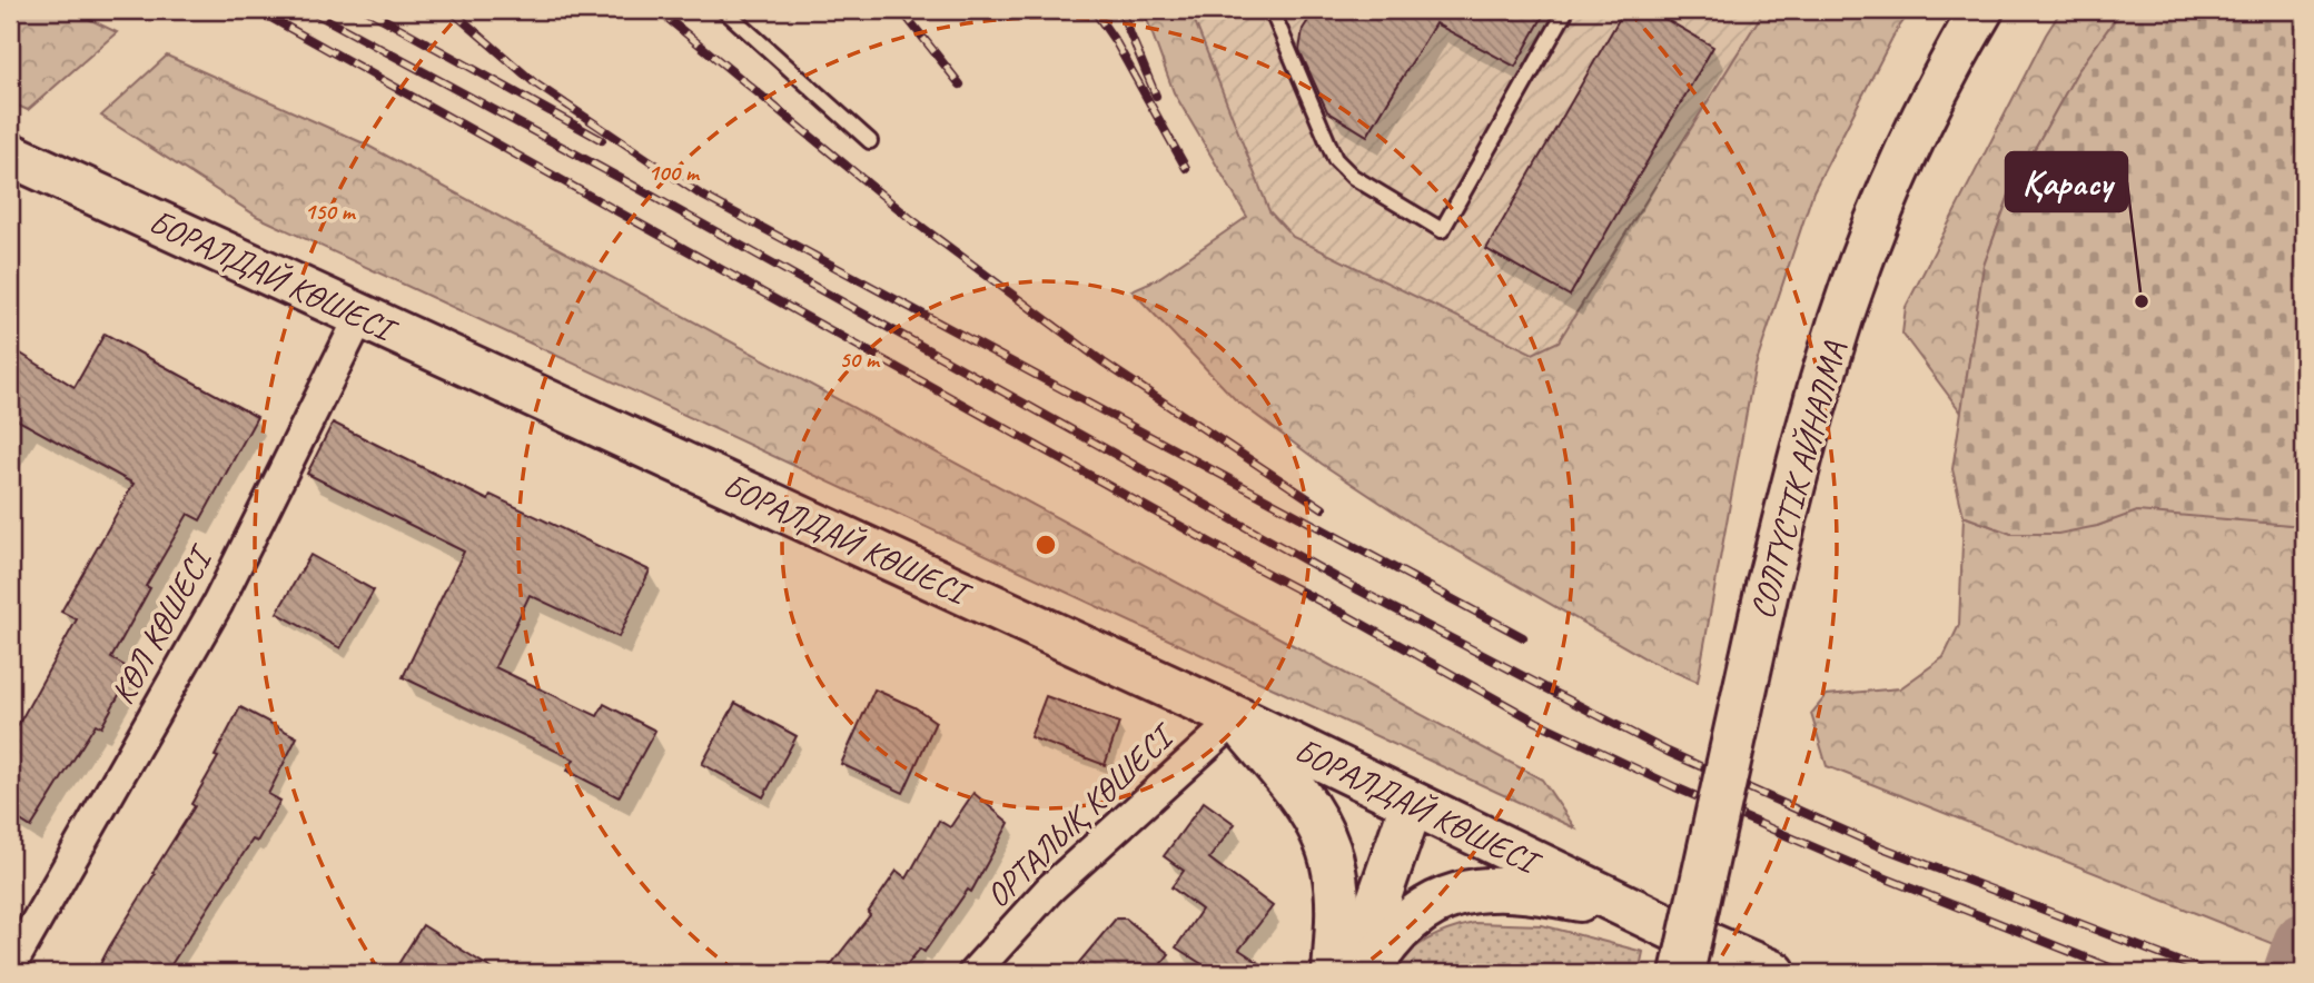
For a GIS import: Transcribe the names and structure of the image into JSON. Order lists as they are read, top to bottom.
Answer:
{
  "streets": {
    "main road": ["БОРАЛДАЙ КӨШЕСІ", "СОЛТҮСТІК АЙНАЛМА"],
    "street": ["КӨЛ КӨШЕСІ", "ОРТАЛЫҚ КӨШЕСІ"]
  },
  "crossings": [
    ["БОРАЛДАЙ КӨШЕСІ", "СОЛТҮСТІК АЙНАЛМА"],
    ["БОРАЛДАЙ КӨШЕСІ", "КӨЛ КӨШЕСІ"],
    ["БОРАЛДАЙ КӨШЕСІ", "ОРТАЛЫҚ КӨШЕСІ"]
  ],
  "places": ["Қарасу"],
  "rings": ["100 m", "150 m", "50 m"]
}
